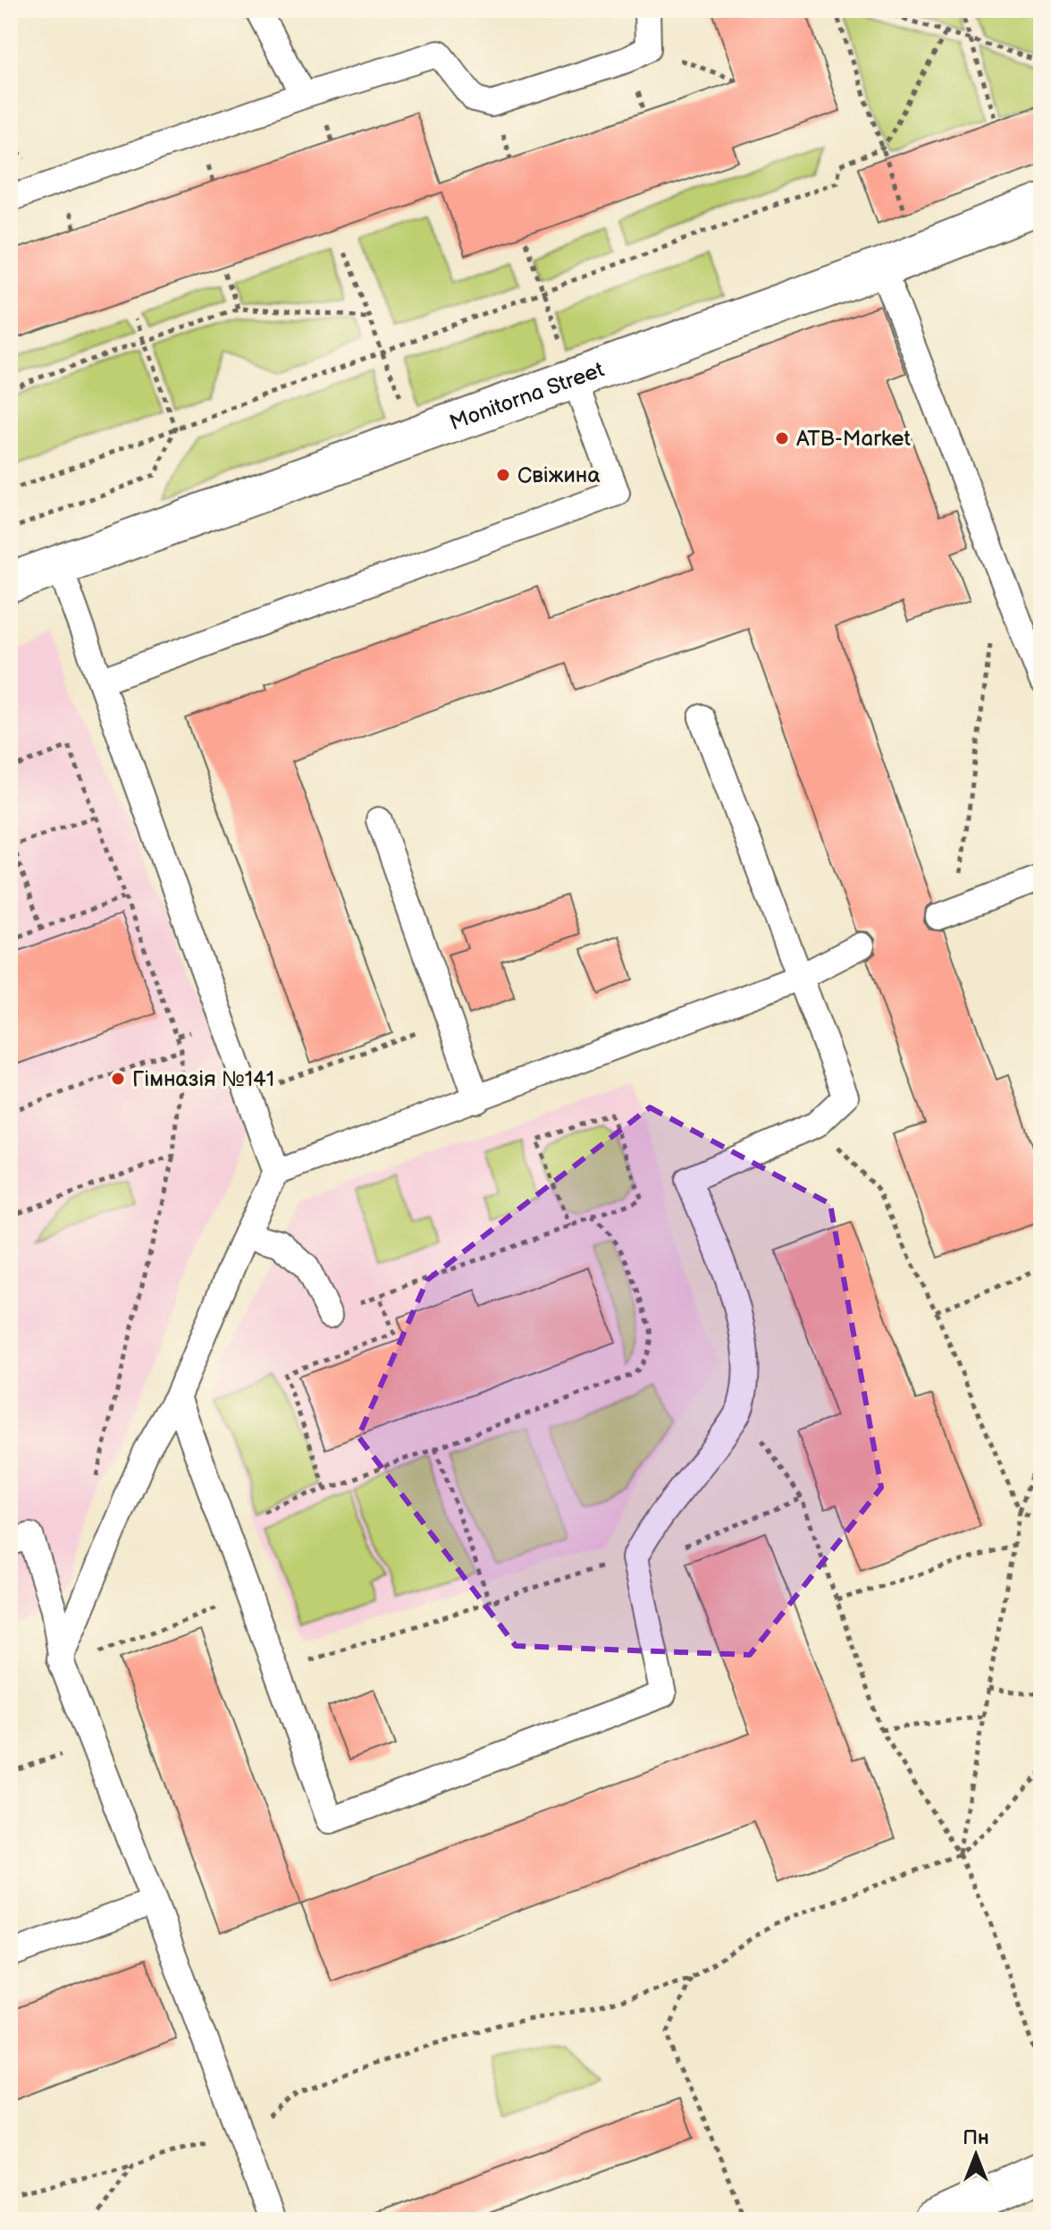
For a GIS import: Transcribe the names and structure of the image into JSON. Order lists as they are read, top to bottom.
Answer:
{
  "streets": {
    "street": ["Monitorna Street"]
  },
  "places": ["ATB-Market", "Свіжина", "Гімназія №141"],
  "north": "top"
}
